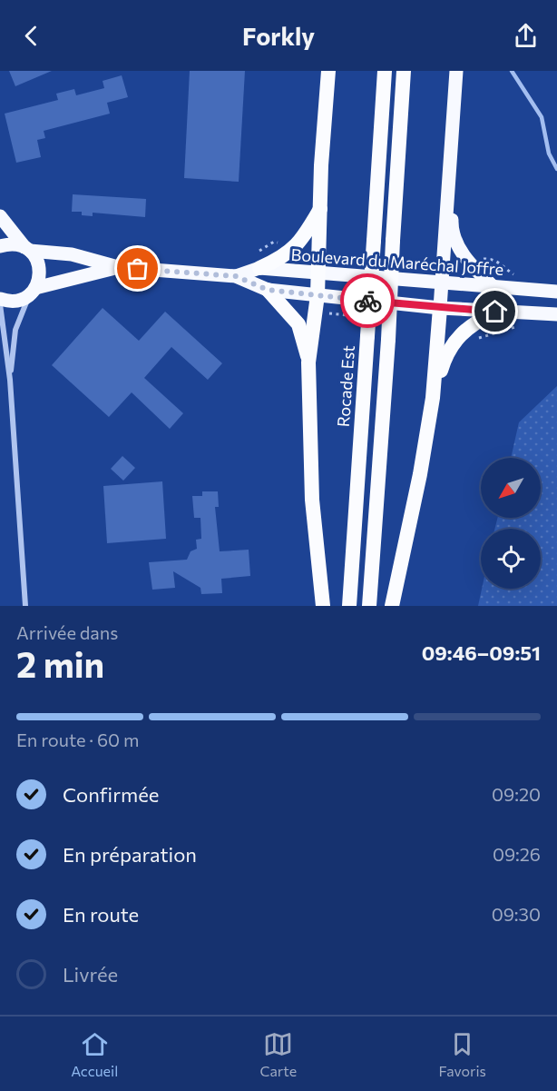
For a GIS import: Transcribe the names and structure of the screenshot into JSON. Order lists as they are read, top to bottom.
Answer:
{
  "streets": {
    "highway": ["Rocade Est"],
    "main road": ["Boulevard du Maréchal Joffre"]
  },
  "north": "bottom left",
  "page": {
    "header": "Forkly",
    "heading": ["2 min", "Arrivée dans", "09:46–09:51"],
    "bar": "En route · 60 m",
    "list": [
      ["Confirmée", "09:20"],
      ["En préparation", "09:26"],
      ["En route", "09:30"],
      "Livrée"
    ],
    "tabs": ["Accueil", "Carte", "Favoris"]
  }
}
